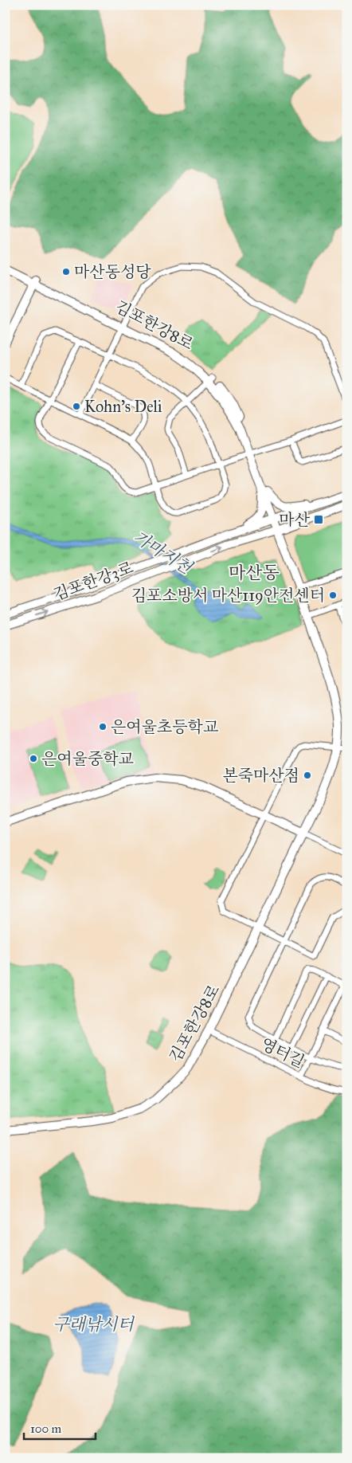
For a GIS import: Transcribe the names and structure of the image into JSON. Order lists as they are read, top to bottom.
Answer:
{
  "streets": {
    "street": ["김포한강8로", "김포한강3로", "영터길"]
  },
  "crossings": [
    ["김포한강8로", "김포한강3로"],
    ["김포한강8로", "영터길"]
  ],
  "districts": ["마산동"],
  "water": ["가마지천", "구래낚시터"],
  "places": {
    "other": [
      "마산동성당",
      "Kohn’s Deli",
      "김포소방서 마산119안전센터",
      "은여울초등학교",
      "은여울중학교",
      "본죽마산점"
    ],
    "transit": ["마산"]
  },
  "scale_bar": "100 m"
}
